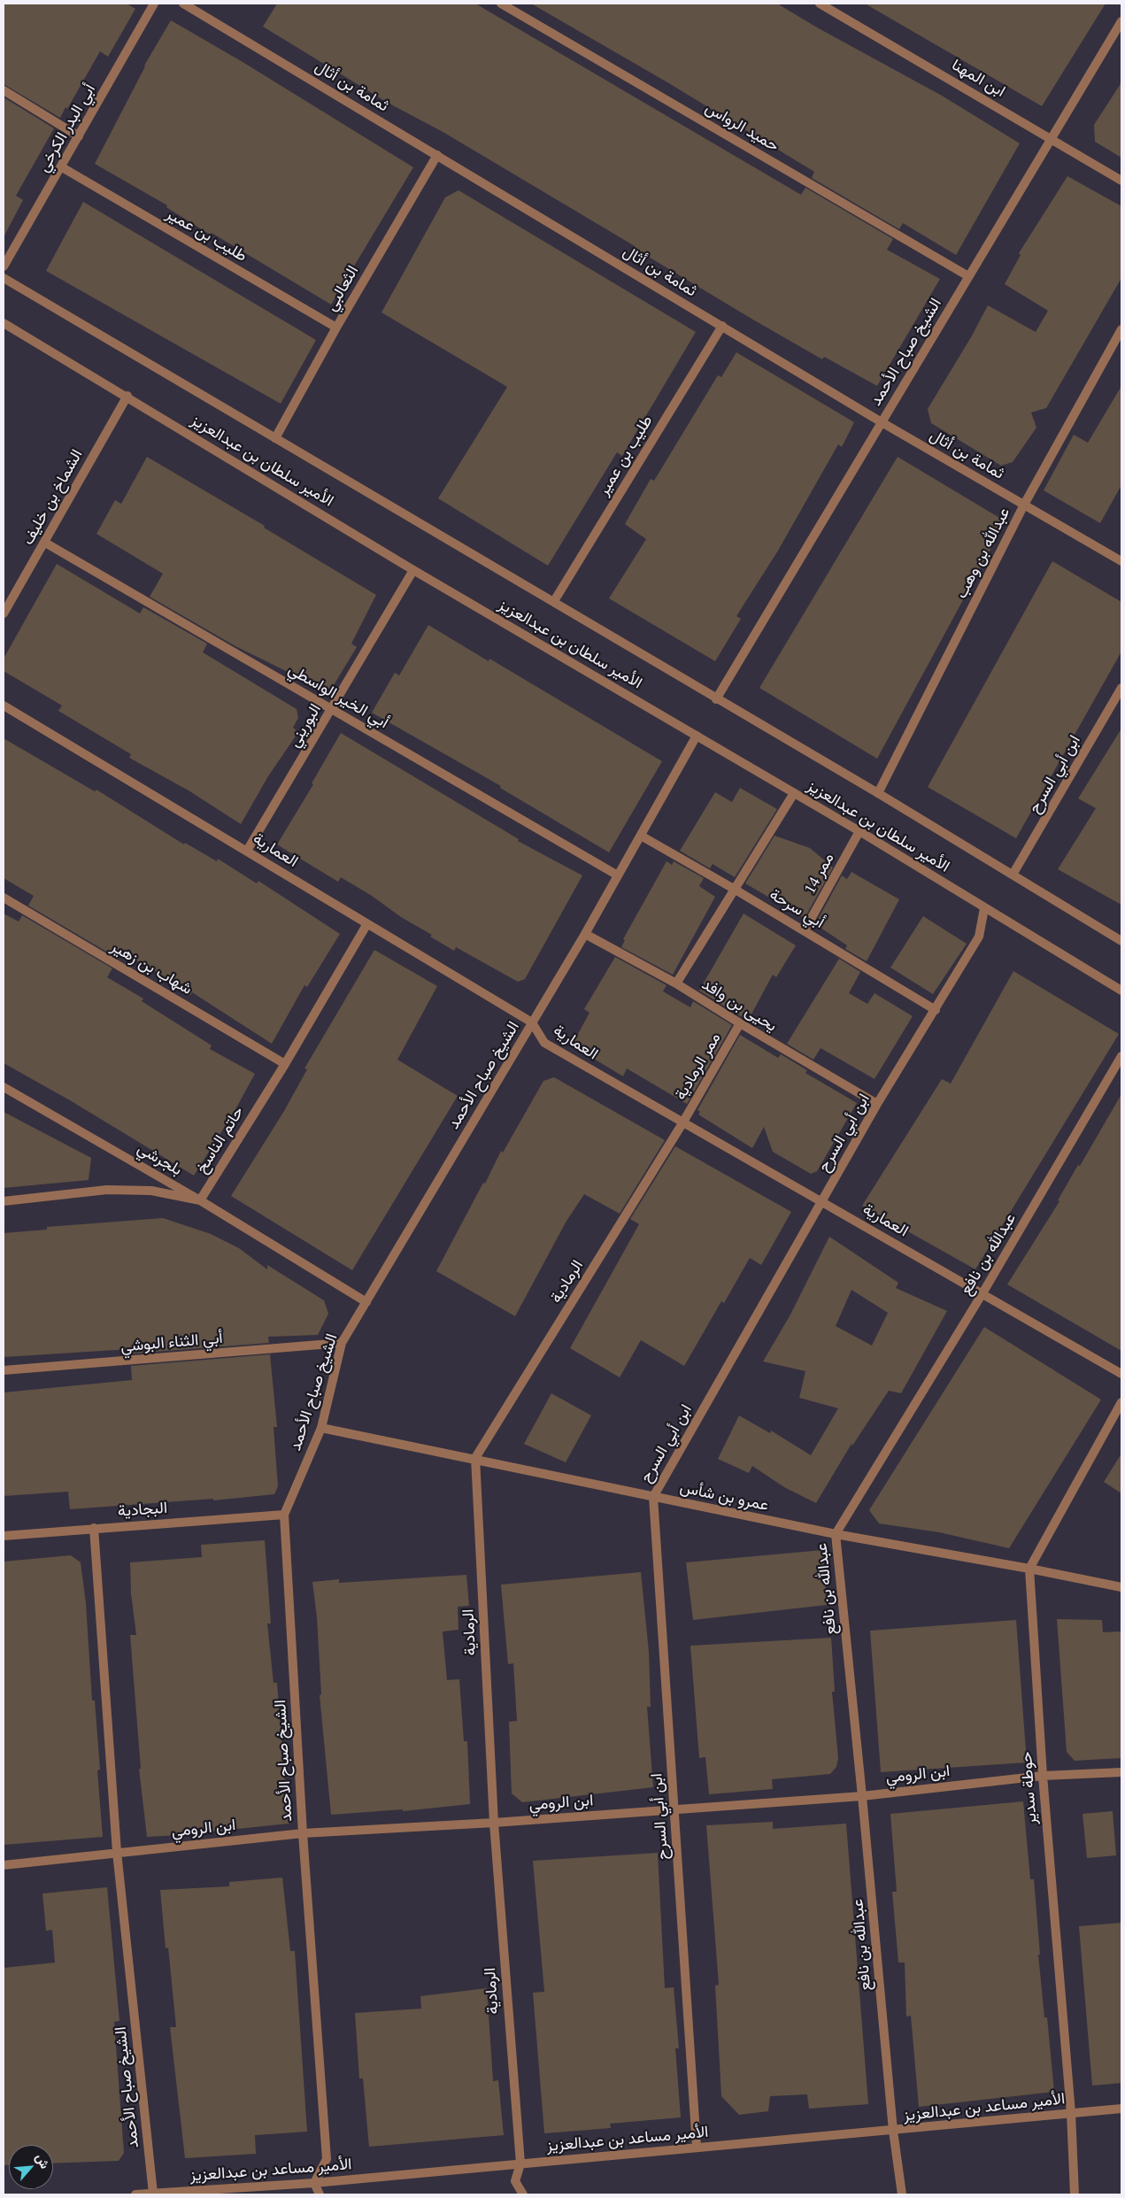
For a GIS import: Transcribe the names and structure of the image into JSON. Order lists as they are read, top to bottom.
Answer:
{
  "streets": {
    "street": [
      "ابن المهنا",
      "ثمامة بن أثال",
      "حميد الرواس",
      "أبي البدر الكرخي",
      "طليب بن عمير",
      "الثعالبي",
      "الشيخ صباح الأحمد",
      "الأمير سلطان بن عبدالعزيز",
      "الشماخ بن خليف",
      "عبدالله بن وهب",
      "أبي الخير الواسطي",
      "البوريني",
      "ابن أبي السرح",
      "العمارية",
      "ممر 14",
      "أبي سرحة",
      "شهاب بن زهير",
      "يحيى بن وافد",
      "ممر الرمادية",
      "حاتم الناسخ",
      "بلجرشي",
      "عبدالله بن نافع",
      "الرمادية",
      "أبي الثناء البوشي",
      "عمرو بن شأس",
      "البجادية",
      "ابن الرومي",
      "حوطة سدير",
      "الأمير مساعد بن عبدالعزيز"
    ]
  },
  "crossings": [
    ["ابن المهنا", "الشيخ صباح الأحمد"],
    ["ثمامة بن أثال", "طليب بن عمير"],
    ["ثمامة بن أثال", "الثعالبي"],
    ["ثمامة بن أثال", "الشيخ صباح الأحمد"],
    ["ثمامة بن أثال", "عبدالله بن وهب"],
    ["حميد الرواس", "الشيخ صباح الأحمد"],
    ["أبي البدر الكرخي", "طليب بن عمير"],
    ["طليب بن عمير", "الثعالبي"],
    ["طليب بن عمير", "الأمير سلطان بن عبدالعزيز"],
    ["الثعالبي", "الأمير سلطان بن عبدالعزيز"],
    ["الشيخ صباح الأحمد", "الأمير سلطان بن عبدالعزيز"],
    ["الشيخ صباح الأحمد", "أبي الخير الواسطي"],
    ["الشيخ صباح الأحمد", "العمارية"],
    ["الشيخ صباح الأحمد", "أبي سرحة"],
    ["الشيخ صباح الأحمد", "يحيى بن وافد"],
    ["الشيخ صباح الأحمد", "بلجرشي"],
    ["الشيخ صباح الأحمد", "أبي الثناء البوشي"],
    ["الشيخ صباح الأحمد", "عمرو بن شأس"],
    ["الشيخ صباح الأحمد", "البجادية"],
    ["الشيخ صباح الأحمد", "ابن الرومي"],
    ["الشيخ صباح الأحمد", "الأمير مساعد بن عبدالعزيز"],
    ["الأمير سلطان بن عبدالعزيز", "الشماخ بن خليف"],
    ["الأمير سلطان بن عبدالعزيز", "عبدالله بن وهب"],
    ["الأمير سلطان بن عبدالعزيز", "البوريني"],
    ["الأمير سلطان بن عبدالعزيز", "ابن أبي السرح"],
    ["الأمير سلطان بن عبدالعزيز", "ممر 14"],
    ["الشماخ بن خليف", "أبي الخير الواسطي"],
    ["أبي الخير الواسطي", "البوريني"],
    ["البوريني", "العمارية"],
    ["ابن أبي السرح", "العمارية"],
    ["ابن أبي السرح", "أبي سرحة"],
    ["ابن أبي السرح", "يحيى بن وافد"],
    ["ابن أبي السرح", "عمرو بن شأس"],
    ["ابن أبي السرح", "ابن الرومي"],
    ["ابن أبي السرح", "الأمير مساعد بن عبدالعزيز"],
    ["العمارية", "ممر الرمادية"],
    ["العمارية", "حاتم الناسخ"],
    ["العمارية", "عبدالله بن نافع"],
    ["العمارية", "الرمادية"],
    ["ممر 14", "أبي سرحة"],
    ["شهاب بن زهير", "حاتم الناسخ"],
    ["يحيى بن وافد", "ممر الرمادية"],
    ["ممر الرمادية", "الرمادية"],
    ["حاتم الناسخ", "بلجرشي"],
    ["عبدالله بن نافع", "عمرو بن شأس"],
    ["عبدالله بن نافع", "ابن الرومي"],
    ["عبدالله بن نافع", "الأمير مساعد بن عبدالعزيز"],
    ["الرمادية", "عمرو بن شأس"],
    ["الرمادية", "ابن الرومي"],
    ["الرمادية", "الأمير مساعد بن عبدالعزيز"],
    ["عمرو بن شأس", "حوطة سدير"],
    ["ابن الرومي", "حوطة سدير"],
    ["حوطة سدير", "الأمير مساعد بن عبدالعزيز"]
  ],
  "north": "top right"
}
